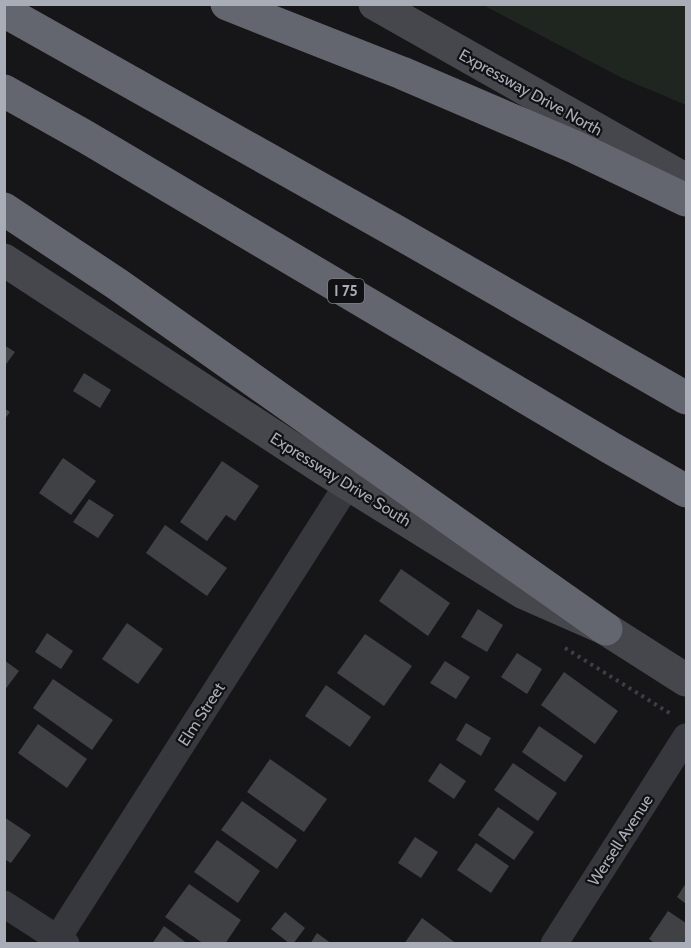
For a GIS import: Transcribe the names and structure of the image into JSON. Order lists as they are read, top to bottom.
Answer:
{
  "streets": {
    "highway": ["I 75"],
    "street": [
      "Expressway Drive North",
      "Expressway Drive South",
      "Elm Street",
      "Wersell Avenue"
    ]
  },
  "crossings": [
    ["Expressway Drive South", "Elm Street"]
  ]
}
